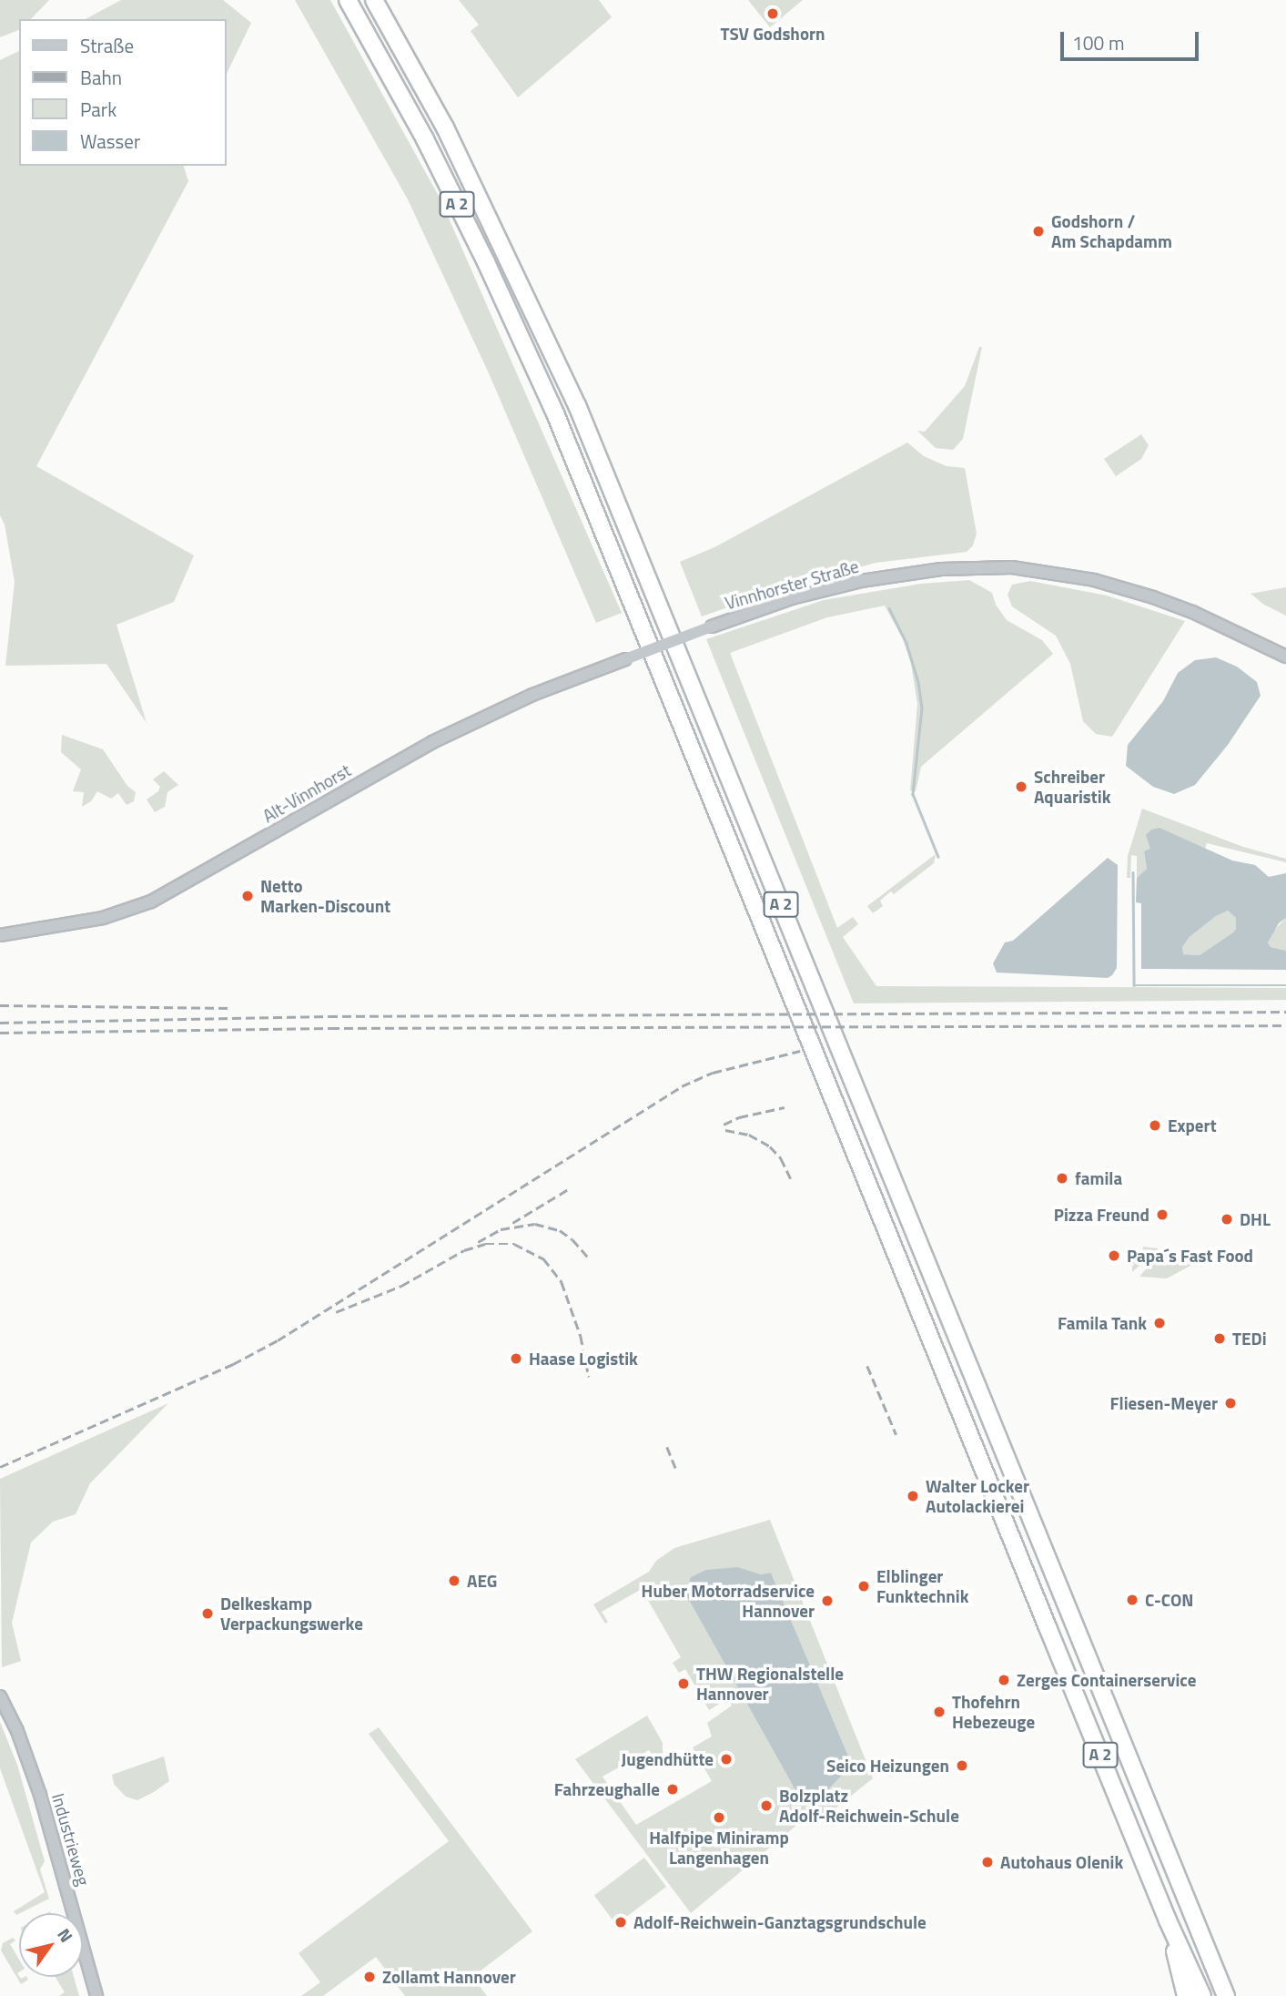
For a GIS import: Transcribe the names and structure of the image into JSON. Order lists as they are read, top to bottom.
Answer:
{
  "streets": {
    "highway": ["A 2"],
    "street": ["Vinnhorster Straße", "Alt-Vinnhorst", "Industrieweg"]
  },
  "crossings": [
    ["Vinnhorster Straße", "Alt-Vinnhorst"]
  ],
  "places": [
    "TSV Godshorn",
    "Godshorn / Am Schapdamm",
    "Schreiber Aquaristik",
    "Netto Marken-Discount",
    "Expert",
    "famila",
    "Pizza Freund",
    "DHL",
    "Papa´s Fast Food",
    "Famila Tank",
    "TEDi",
    "Haase Logistik",
    "Fliesen-Meyer",
    "Walter Locker Autolackierei",
    "AEG",
    "Elblinger Funktechnik",
    "C-CON",
    "Huber Motorradservice Hannover",
    "Delkeskamp Verpackungswerke",
    "Zerges Containerservice",
    "THW Regionalstelle Hannover",
    "Thofehrn Hebezeuge",
    "Jugendhütte",
    "Seico Heizungen",
    "Fahrzeughalle",
    "Bolzplatz Adolf-Reichwein-Schule",
    "Halfpipe Miniramp Langenhagen",
    "Autohaus Olenik",
    "Adolf-Reichwein-Ganztagsgrundschule",
    "Zollamt Hannover"
  ],
  "legend": [
    "Straße",
    "Bahn",
    "Park",
    "Wasser"
  ],
  "scale_bar": "100 m",
  "north": "top right"
}
